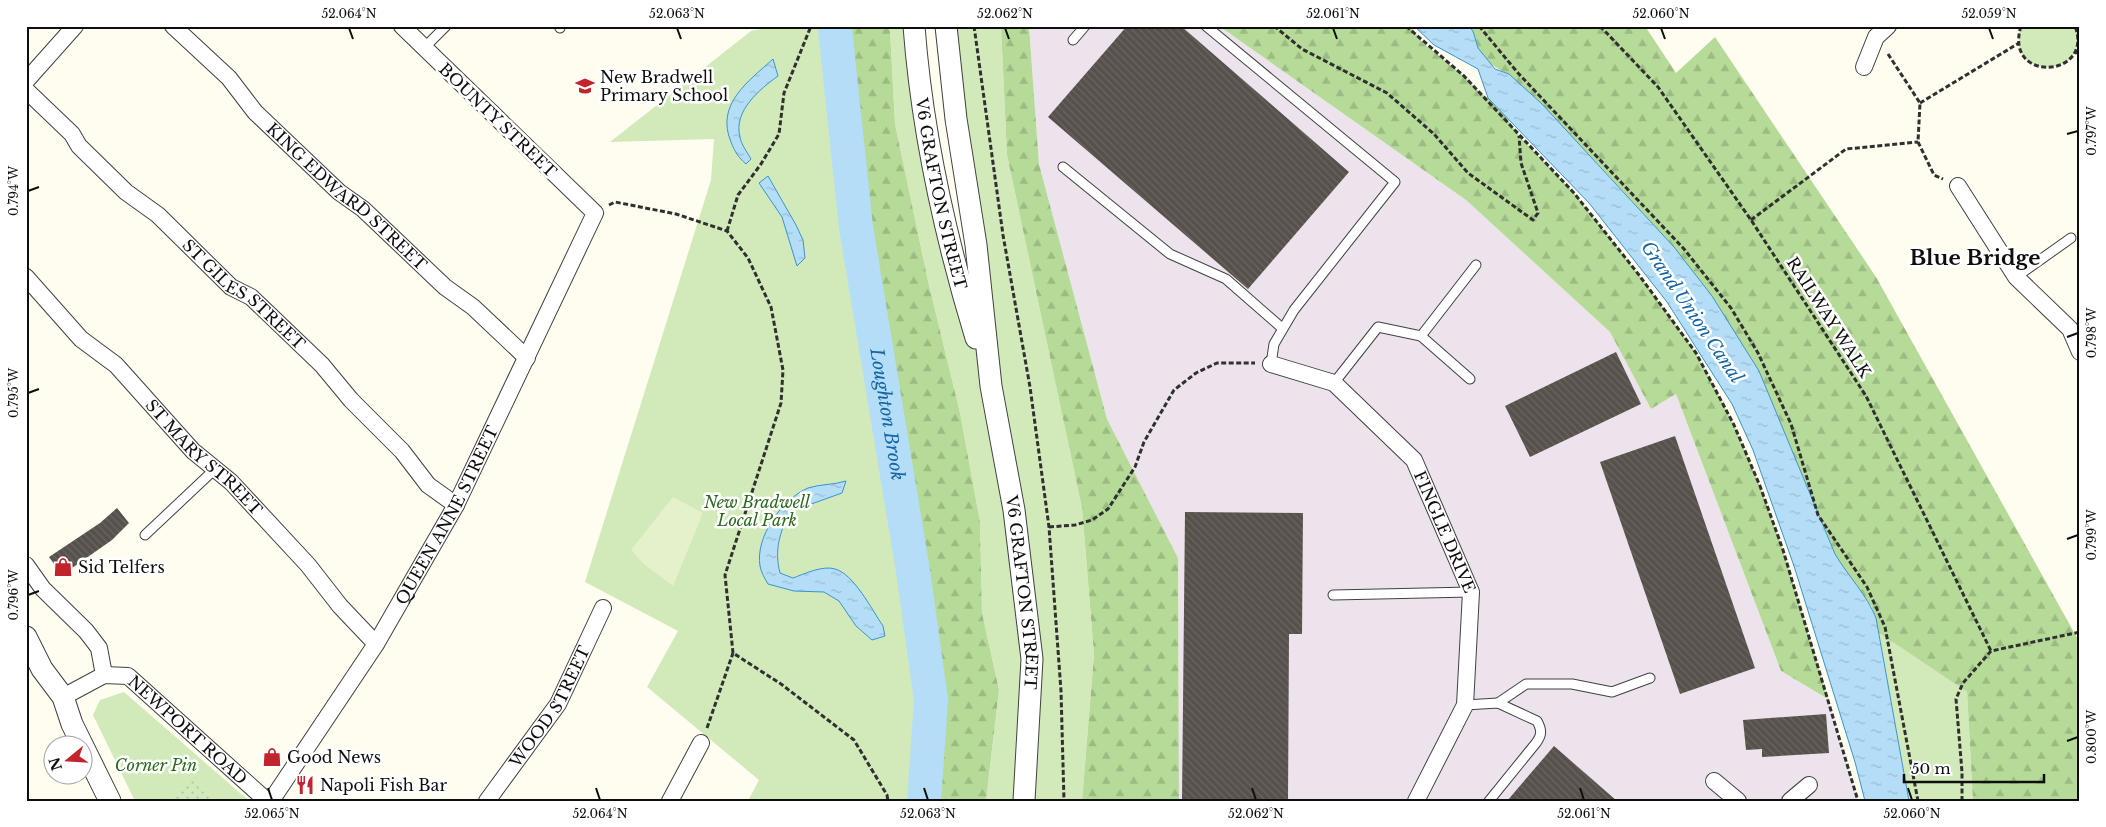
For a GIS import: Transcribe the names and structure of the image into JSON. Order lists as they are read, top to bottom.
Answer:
{
  "streets": {
    "street": [
      "BOUNTY STREET",
      "V6 GRAFTON STREET",
      "KING EDWARD STREET",
      "ST GILES STREET",
      "ST MARY STREET",
      "QUEEN ANNE STREET",
      "FINGLE DRIVE",
      "WOOD STREET",
      "NEWPORT ROAD"
    ],
    "path": ["RAILWAY WALK"]
  },
  "crossings": [
    ["BOUNTY STREET", "QUEEN ANNE STREET"],
    ["KING EDWARD STREET", "QUEEN ANNE STREET"],
    ["ST GILES STREET", "QUEEN ANNE STREET"],
    ["ST MARY STREET", "QUEEN ANNE STREET"],
    ["QUEEN ANNE STREET", "NEWPORT ROAD"]
  ],
  "districts": ["Blue Bridge"],
  "water": ["Grand Union Canal", "Loughton Brook"],
  "parks": ["New Bradwell Local Park", "Corner Pin"],
  "places": {
    "school or university": ["New Bradwell Primary School"],
    "shop": ["Sid Telfers", "Good News"],
    "restaurant": ["Napoli Fish Bar"]
  },
  "scale_bar": "50 m",
  "north": "left",
  "coordinates": [
    "52.064°N",
    "52.063°N",
    "52.062°N",
    "52.061°N",
    "52.060°N",
    "52.059°N",
    "0.797°W",
    "0.794°W",
    "0.798°W",
    "0.795°W",
    "0.799°W",
    "0.796°W",
    "0.800°W",
    "52.065°N"
  ]
}
